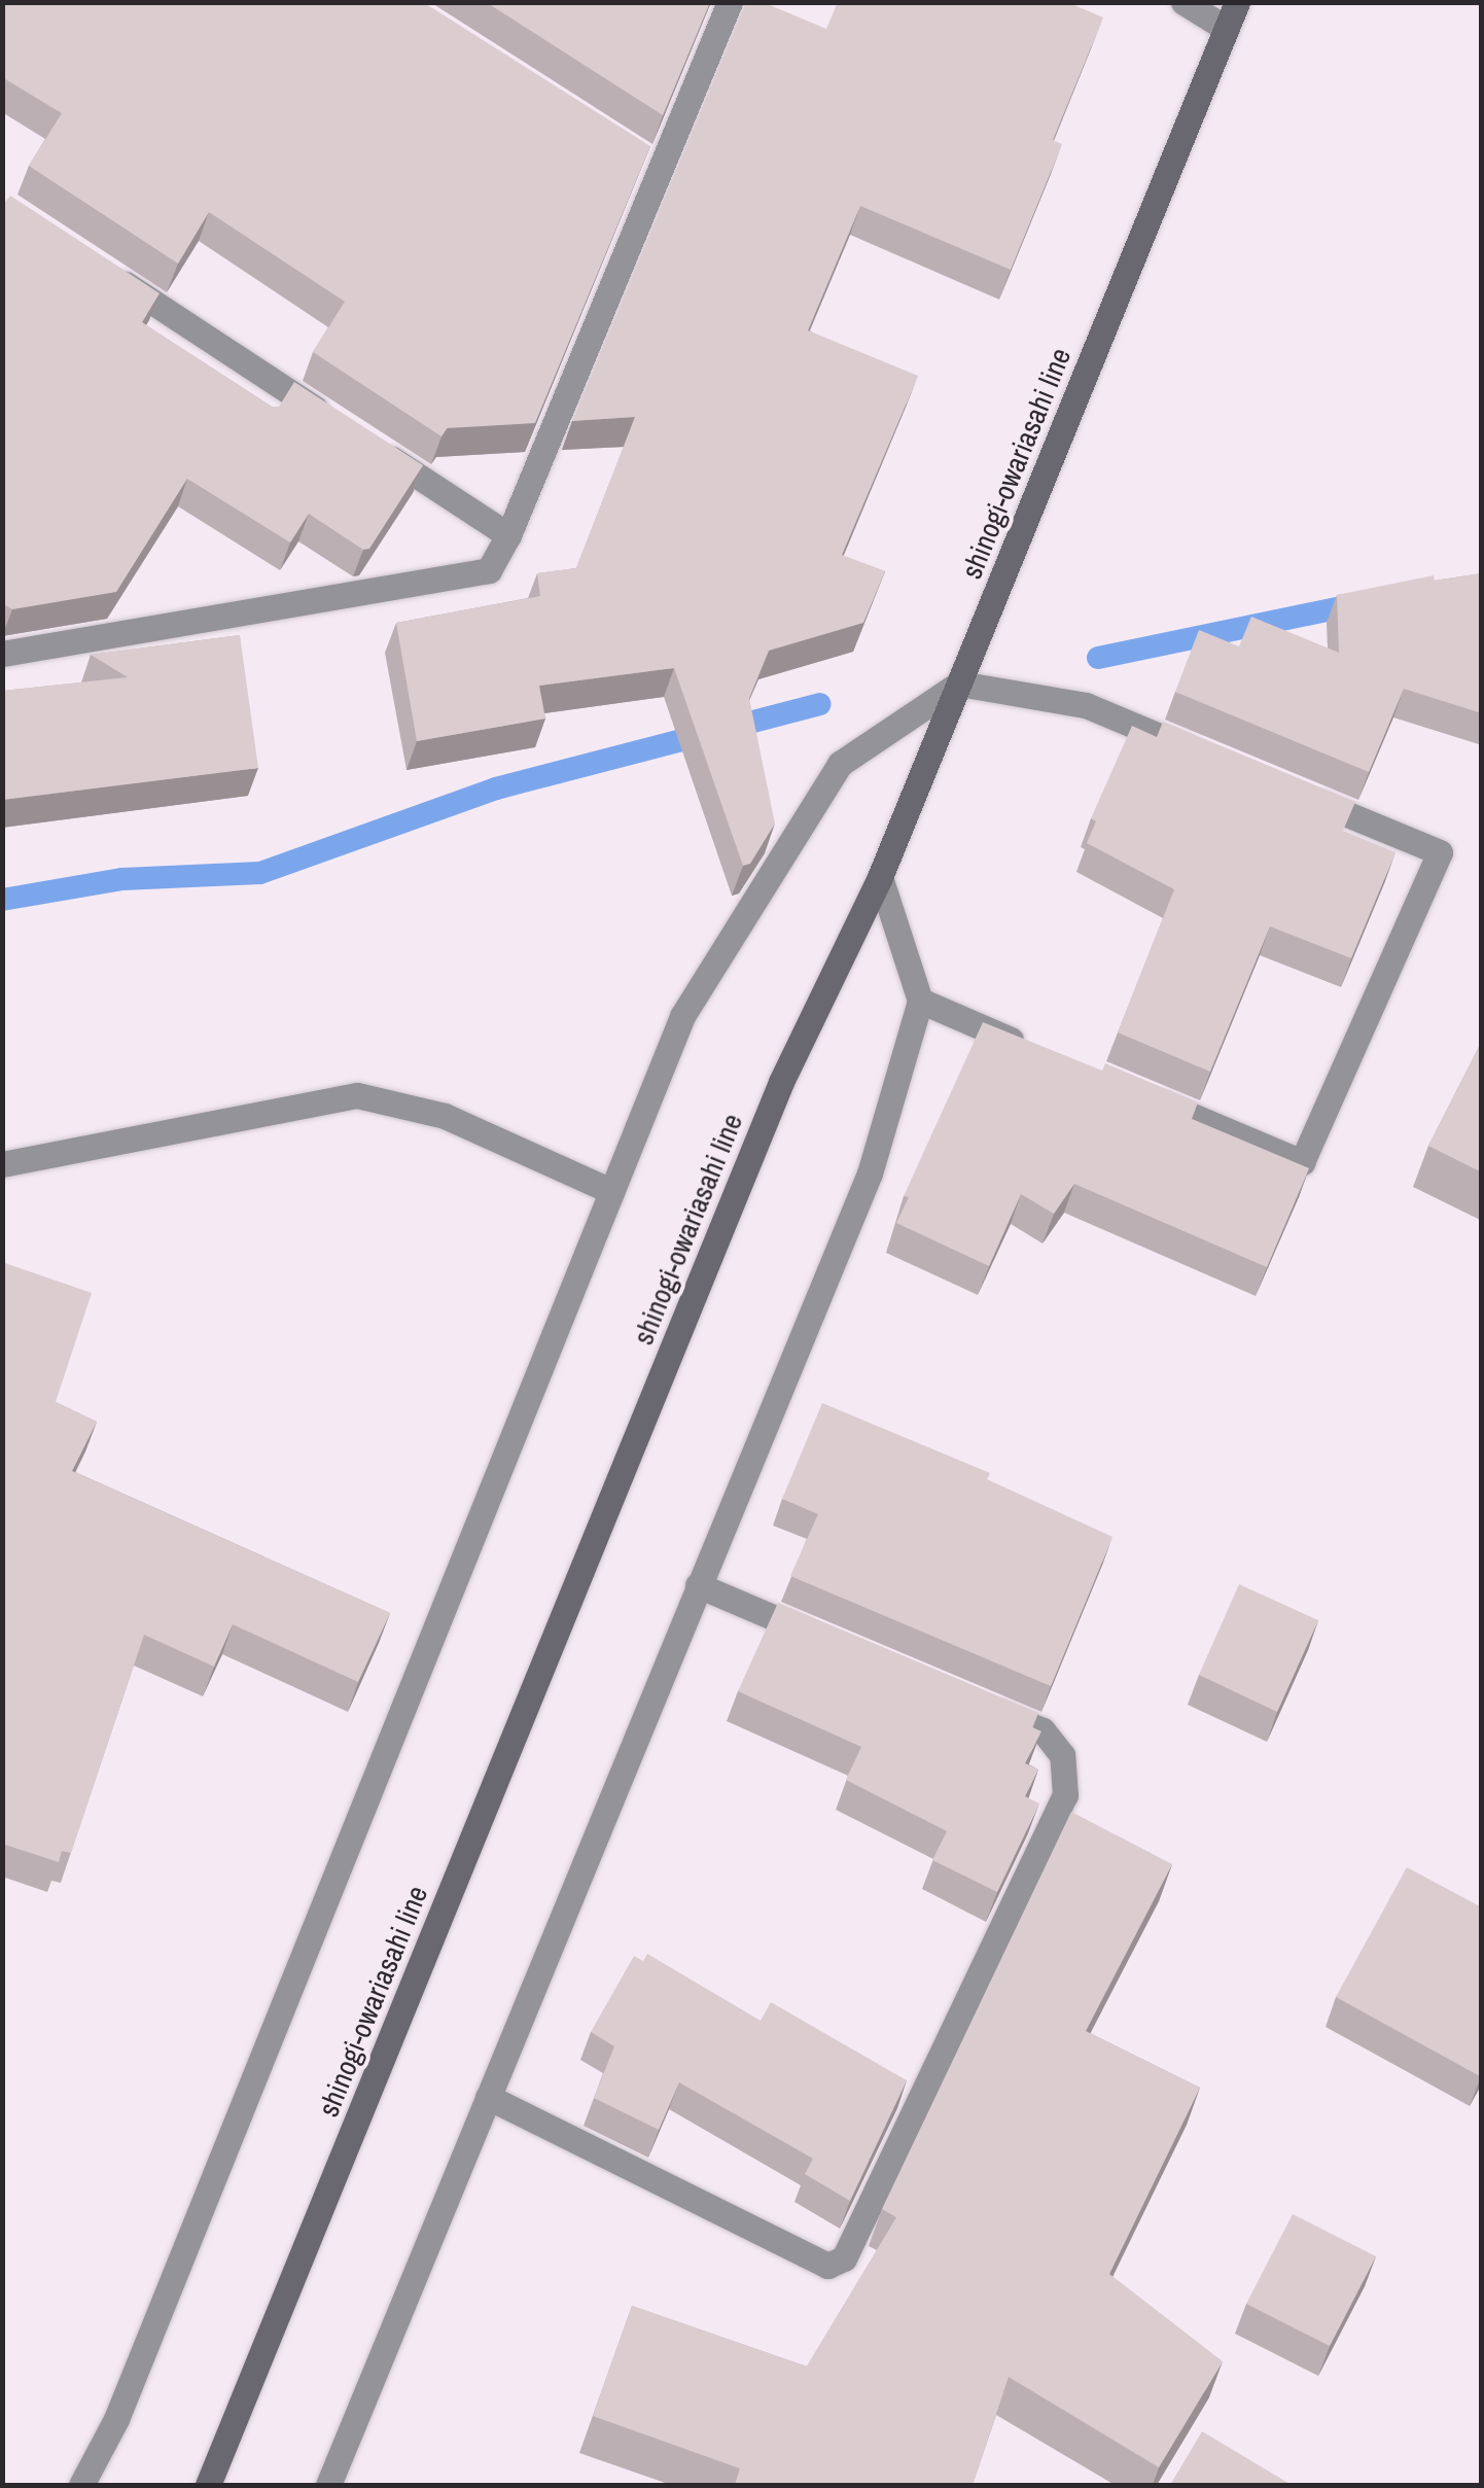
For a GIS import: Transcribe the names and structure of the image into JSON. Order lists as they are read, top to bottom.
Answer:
{
  "streets": {
    "main road": ["shinogi-owariasahi line"]
  }
}
